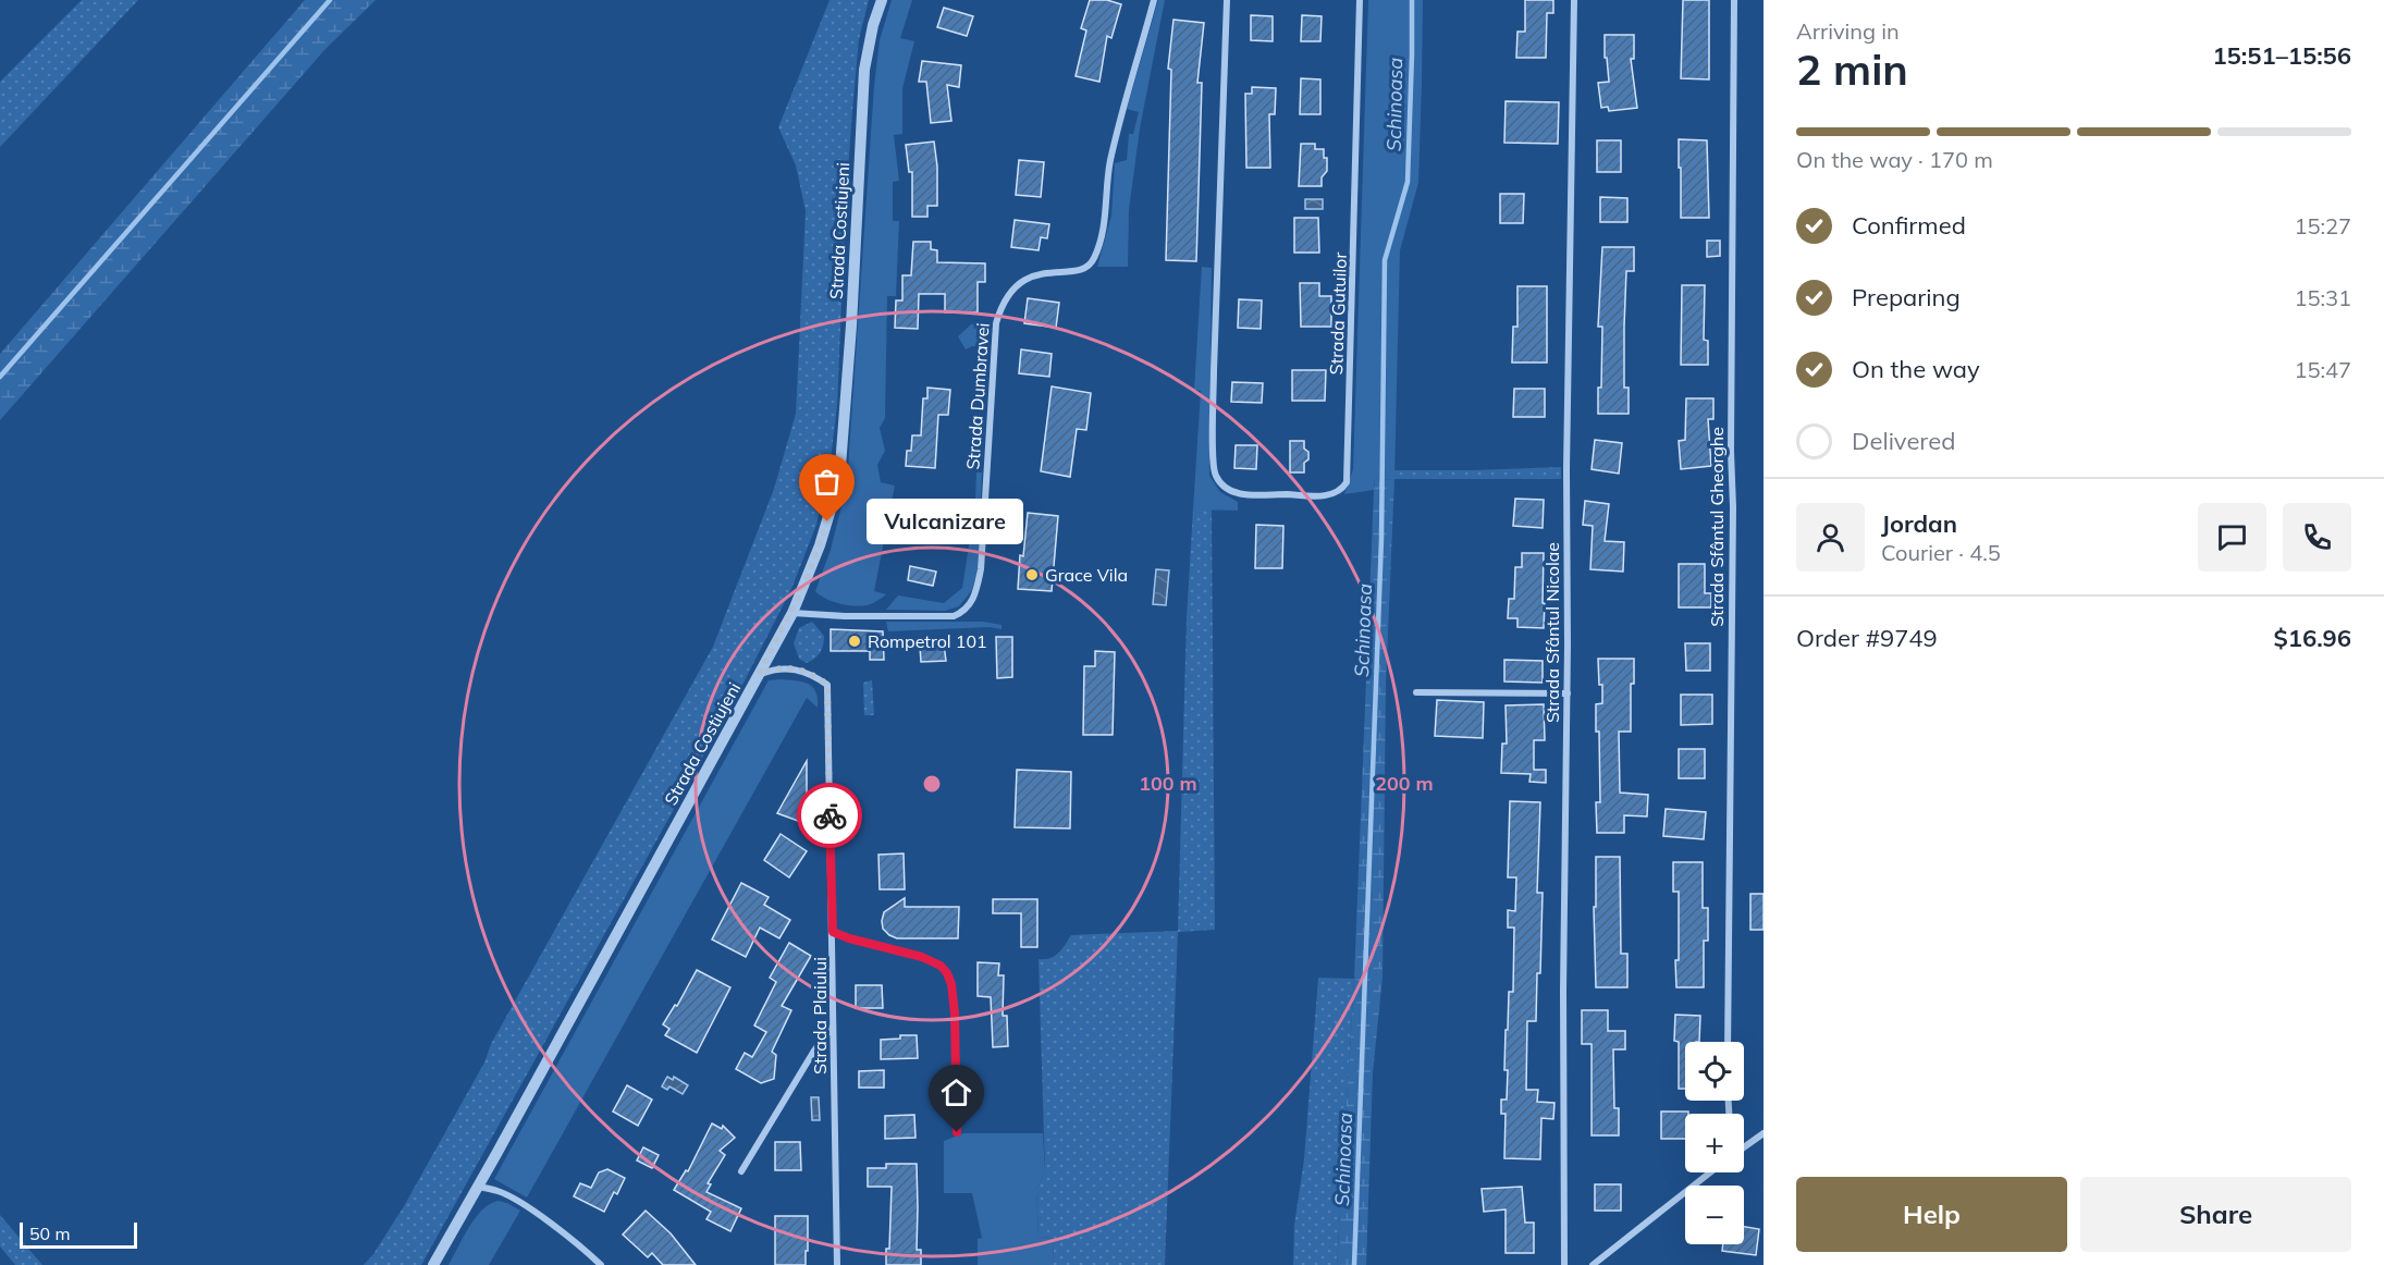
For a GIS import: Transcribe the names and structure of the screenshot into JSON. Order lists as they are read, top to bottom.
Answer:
{
  "streets": {
    "street": [
      "Strada Costiujeni",
      "Strada Gutuilor",
      "Strada Dumbravei",
      "Strada Sfântul Gheorghe",
      "Strada Sfântul Nicolae",
      "Strada Plaiului"
    ]
  },
  "crossings": [
    ["Strada Costiujeni", "Strada Dumbravei"],
    ["Strada Costiujeni", "Strada Plaiului"]
  ],
  "water": ["Schinoasa"],
  "places": ["Vulcanizare", "Grace Vila", "Rompetrol 101"],
  "scale_bar": "50 m",
  "page": {
    "heading": ["2 min", "Arriving in", "15:51–15:56"],
    "panel": [
      "Jordan",
      "Courier · 4.5",
      "Order #9749",
      "$16.96"
    ],
    "bar": "On the way · 170 m",
    "list": [
      ["Confirmed", "15:27"],
      ["Preparing", "15:31"],
      ["On the way", "15:47"],
      "Delivered"
    ],
    "bubble": "Vulcanizare",
    "map_buttons": ["+", "−"],
    "buttons": ["Help", "Share"],
    "scale": "50 m"
  },
  "rings": ["100 m", "200 m"]
}
